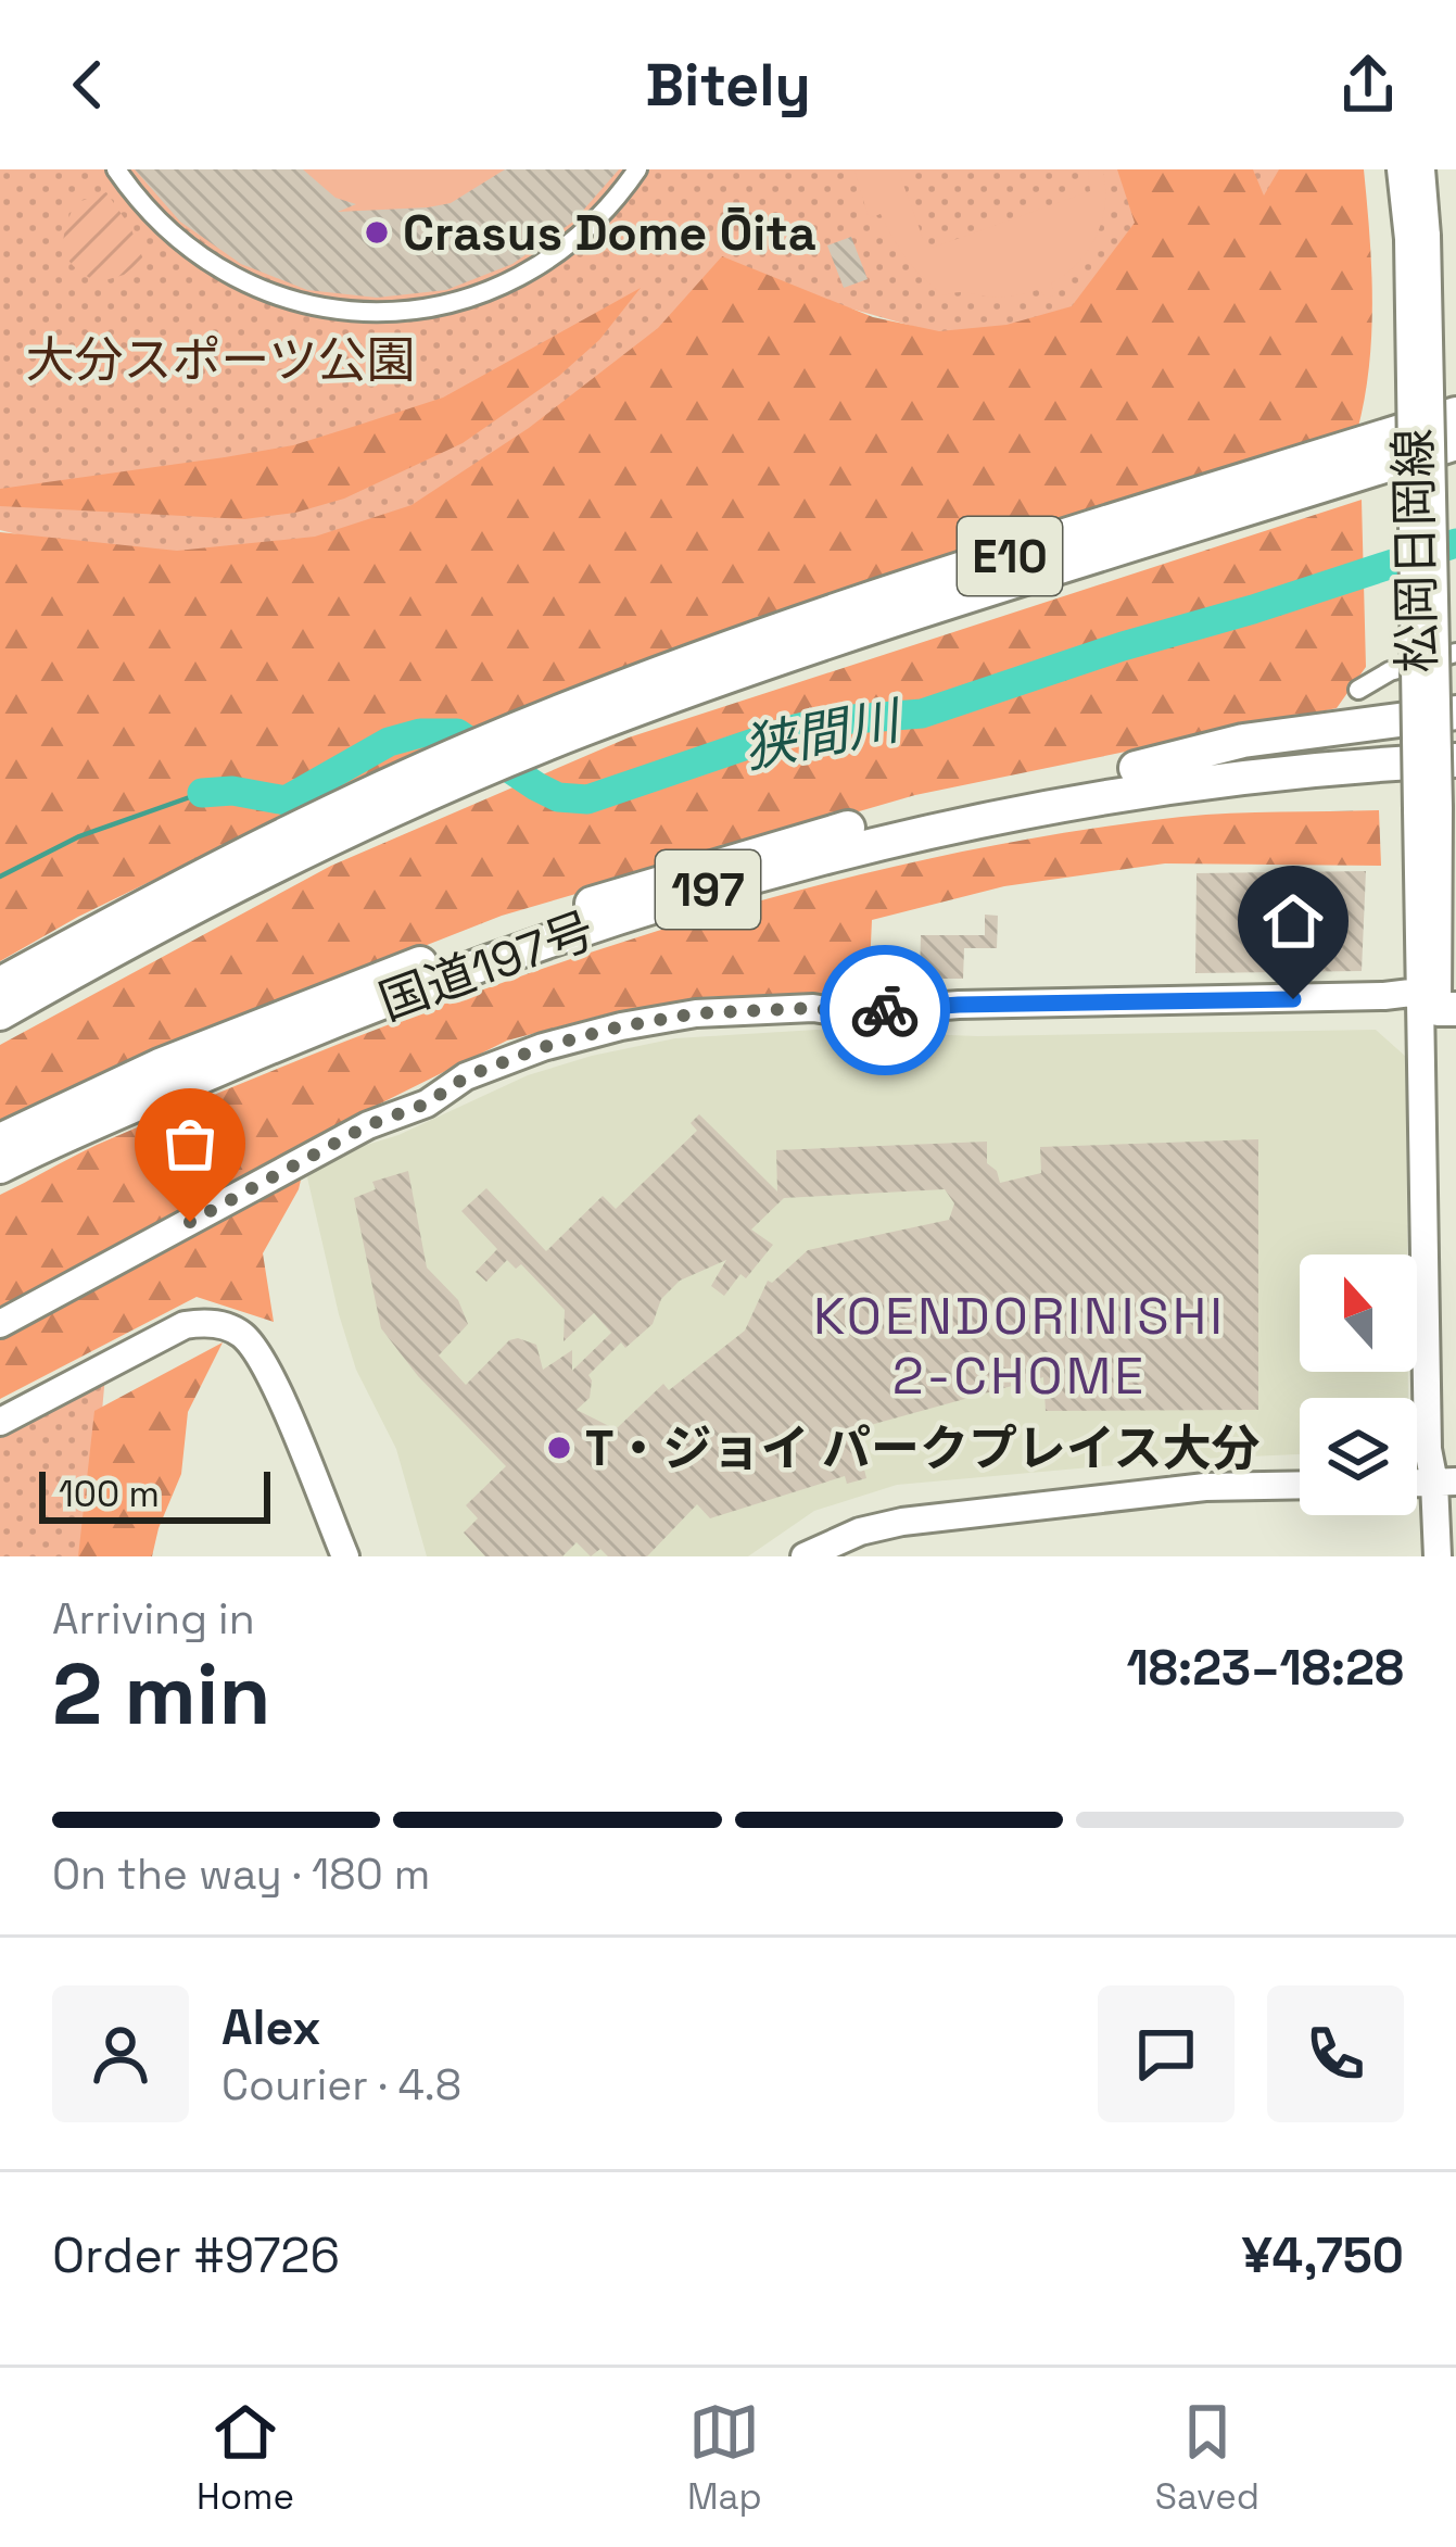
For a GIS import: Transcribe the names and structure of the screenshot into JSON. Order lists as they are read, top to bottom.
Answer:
{
  "streets": {
    "highway": ["E10", "197", "国道197号"],
    "street": ["松岡日岡線"]
  },
  "districts": ["KOENDORINISHI 2-CHOME"],
  "water": ["狭間川"],
  "parks": ["大分スポーツ公園"],
  "places": ["Crasus Dome Ōita", "T・ジョイ パークプレイス大分"],
  "scale_bar": "100 m",
  "north": "top",
  "page": {
    "header": "Bitely",
    "scale": "100 m",
    "heading": ["2 min", "Arriving in", "18:23–18:28"],
    "panel": [
      "Alex",
      "Courier · 4.8",
      "Order #9726",
      "¥4,750"
    ],
    "bar": "On the way · 180 m",
    "tabs": ["Home", "Map", "Saved"]
  }
}
